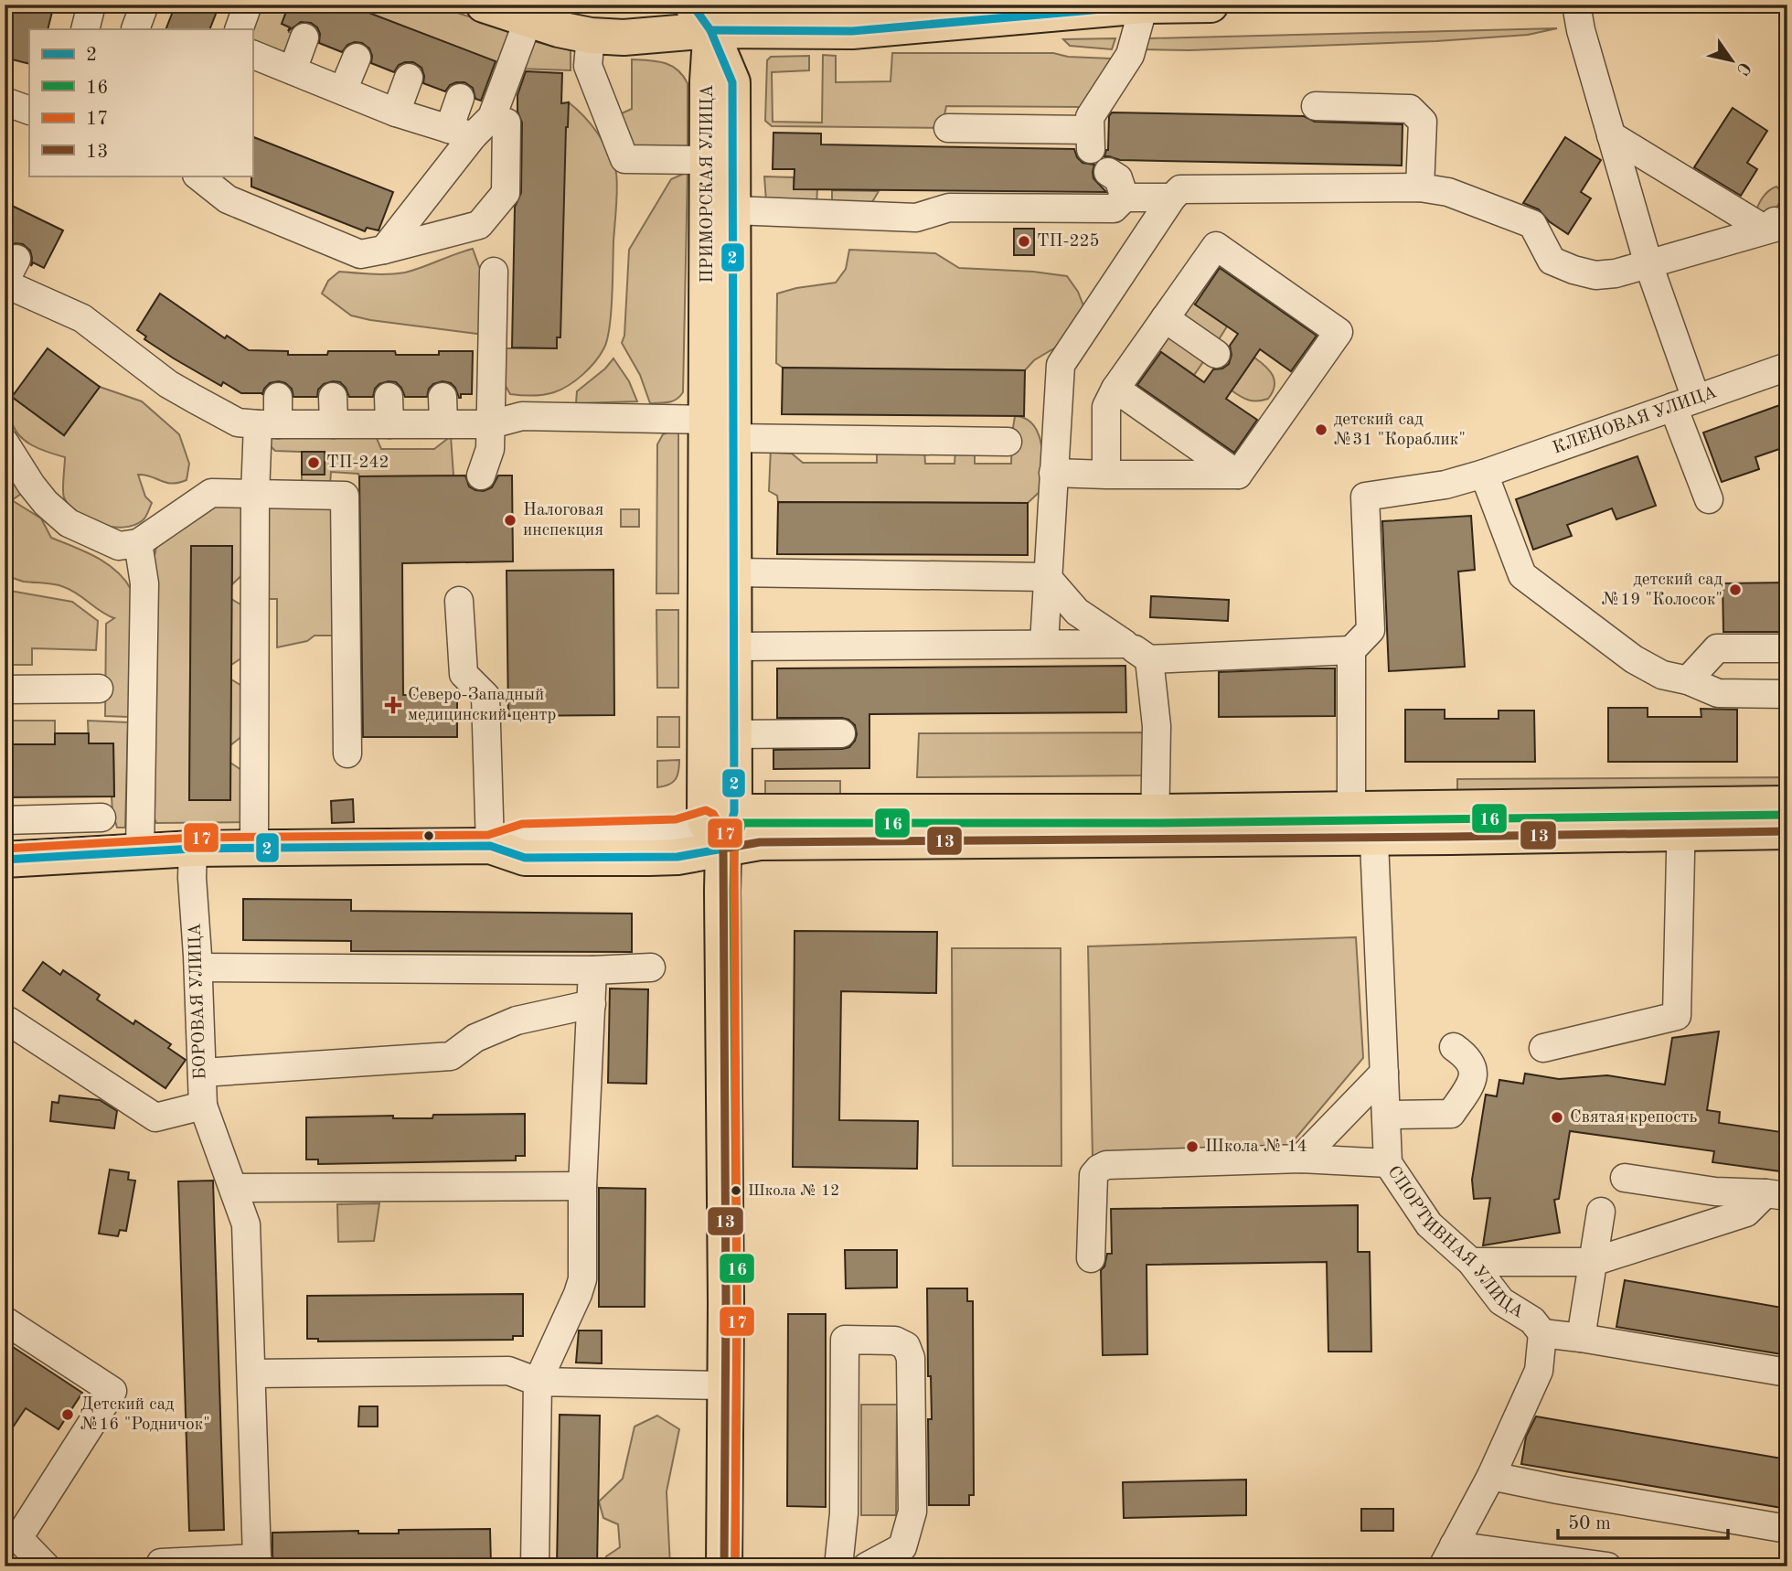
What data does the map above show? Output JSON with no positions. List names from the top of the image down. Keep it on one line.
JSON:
{"streets":{"main road":["ПРИМОРСКАЯ УЛИЦА"],"street":["КЛЕНОВАЯ УЛИЦА","БОРОВАЯ УЛИЦА","СПОРТИВНАЯ УЛИЦА"]},"crossings":[["КЛЕНОВАЯ УЛИЦА","СПОРТИВНАЯ УЛИЦА"]],"places":{"other":["ТП-225","детский сад №31 \"Кораблик\"","ТП-242","Налоговая инспекция","детский сад №19 \"Колосок\"","Святая крепость","Школа № 14","Школа № 12","Детский сад №16 \"Родничок\""],"health":["Северо-Западный медицинский центр"]},"lines":["transit line 2","transit line 17","transit line 16","transit line 13"],"legend":["2","16","17","13"],"scale_bar":"50 m","north":"bottom right"}
